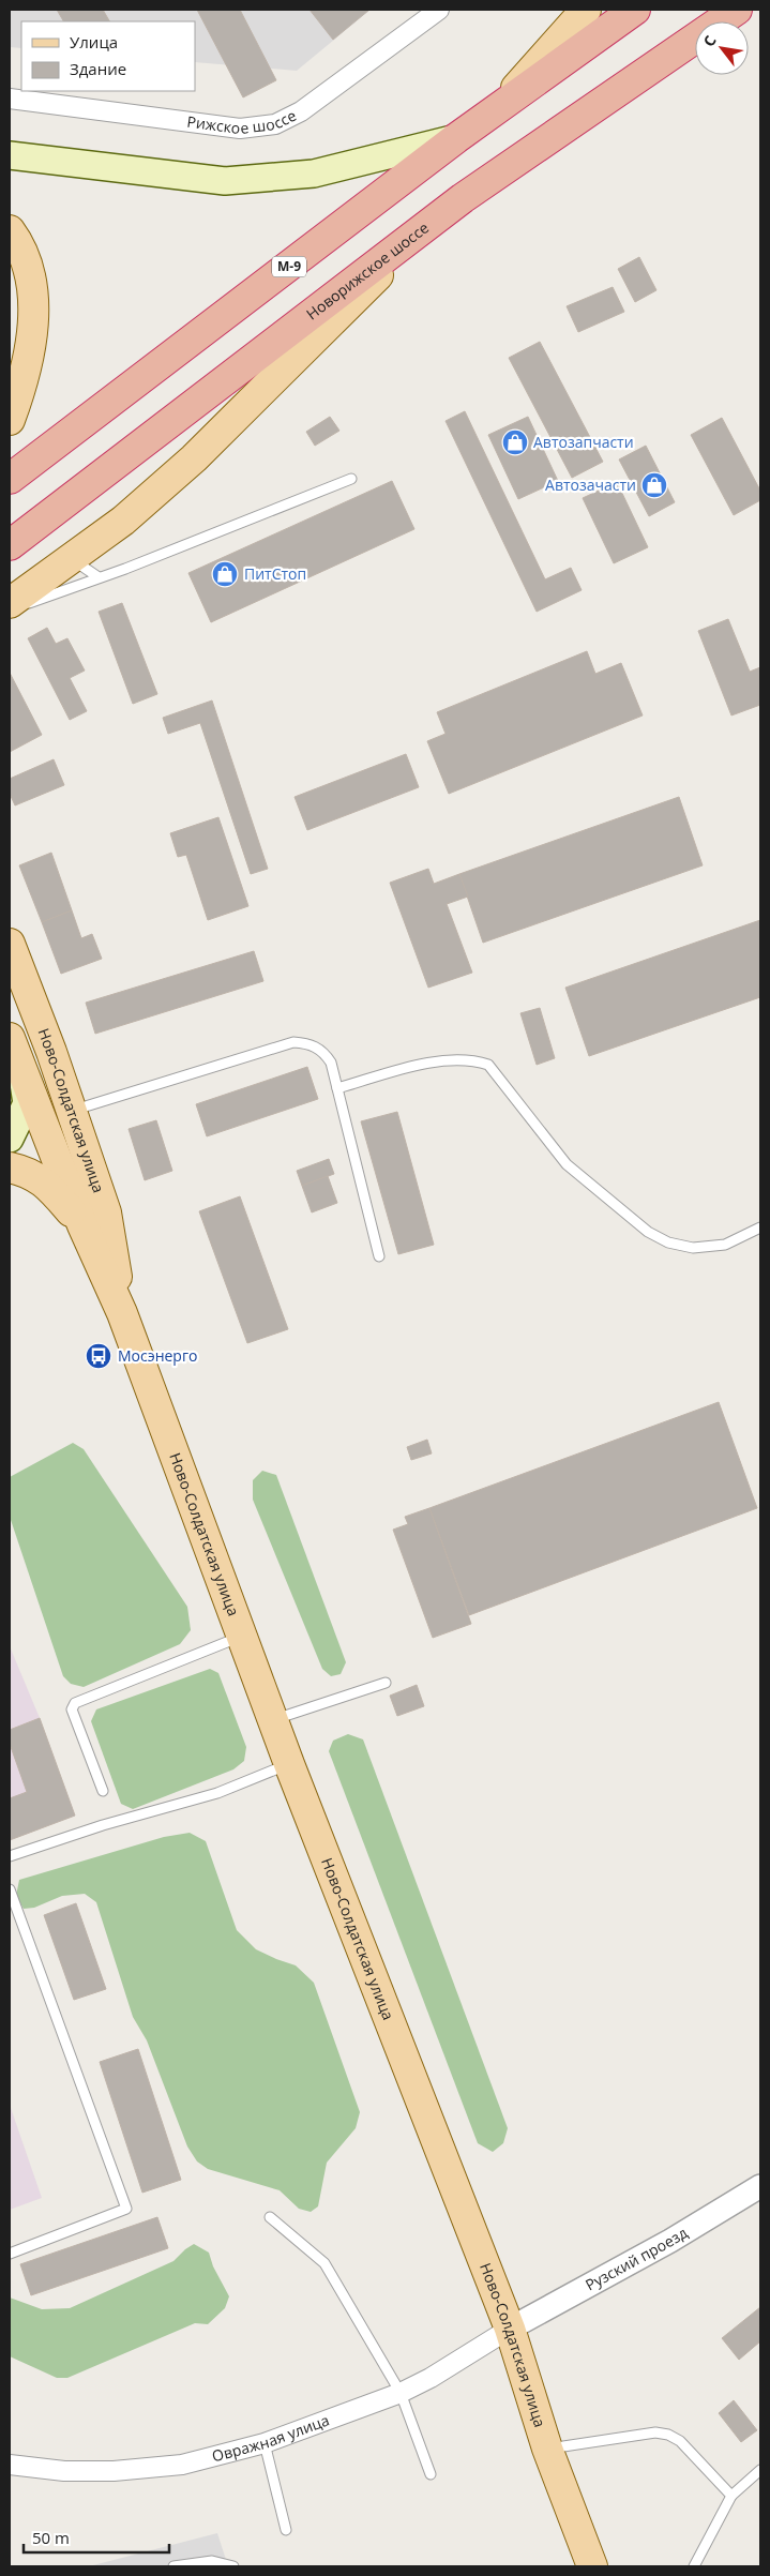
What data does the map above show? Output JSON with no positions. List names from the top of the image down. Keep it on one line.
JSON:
{"streets":{"highway":["М-9","Новорижское шоссе"],"main road":["Ново-Солдатская улица"],"street":["Рижское шоссе","Рузский проезд","Овражная улица"]},"crossings":[["Ново-Солдатская улица","Рузский проезд"],["Ново-Солдатская улица","Овражная улица"],["Рузский проезд","Овражная улица"]],"places":{"shop":["Автозапчасти","Автозачасти","ПитСтоп"],"bus stop":["Мосэнерго"]},"legend":["Улица","Здание"],"scale_bar":"50 m","north":"top left"}
